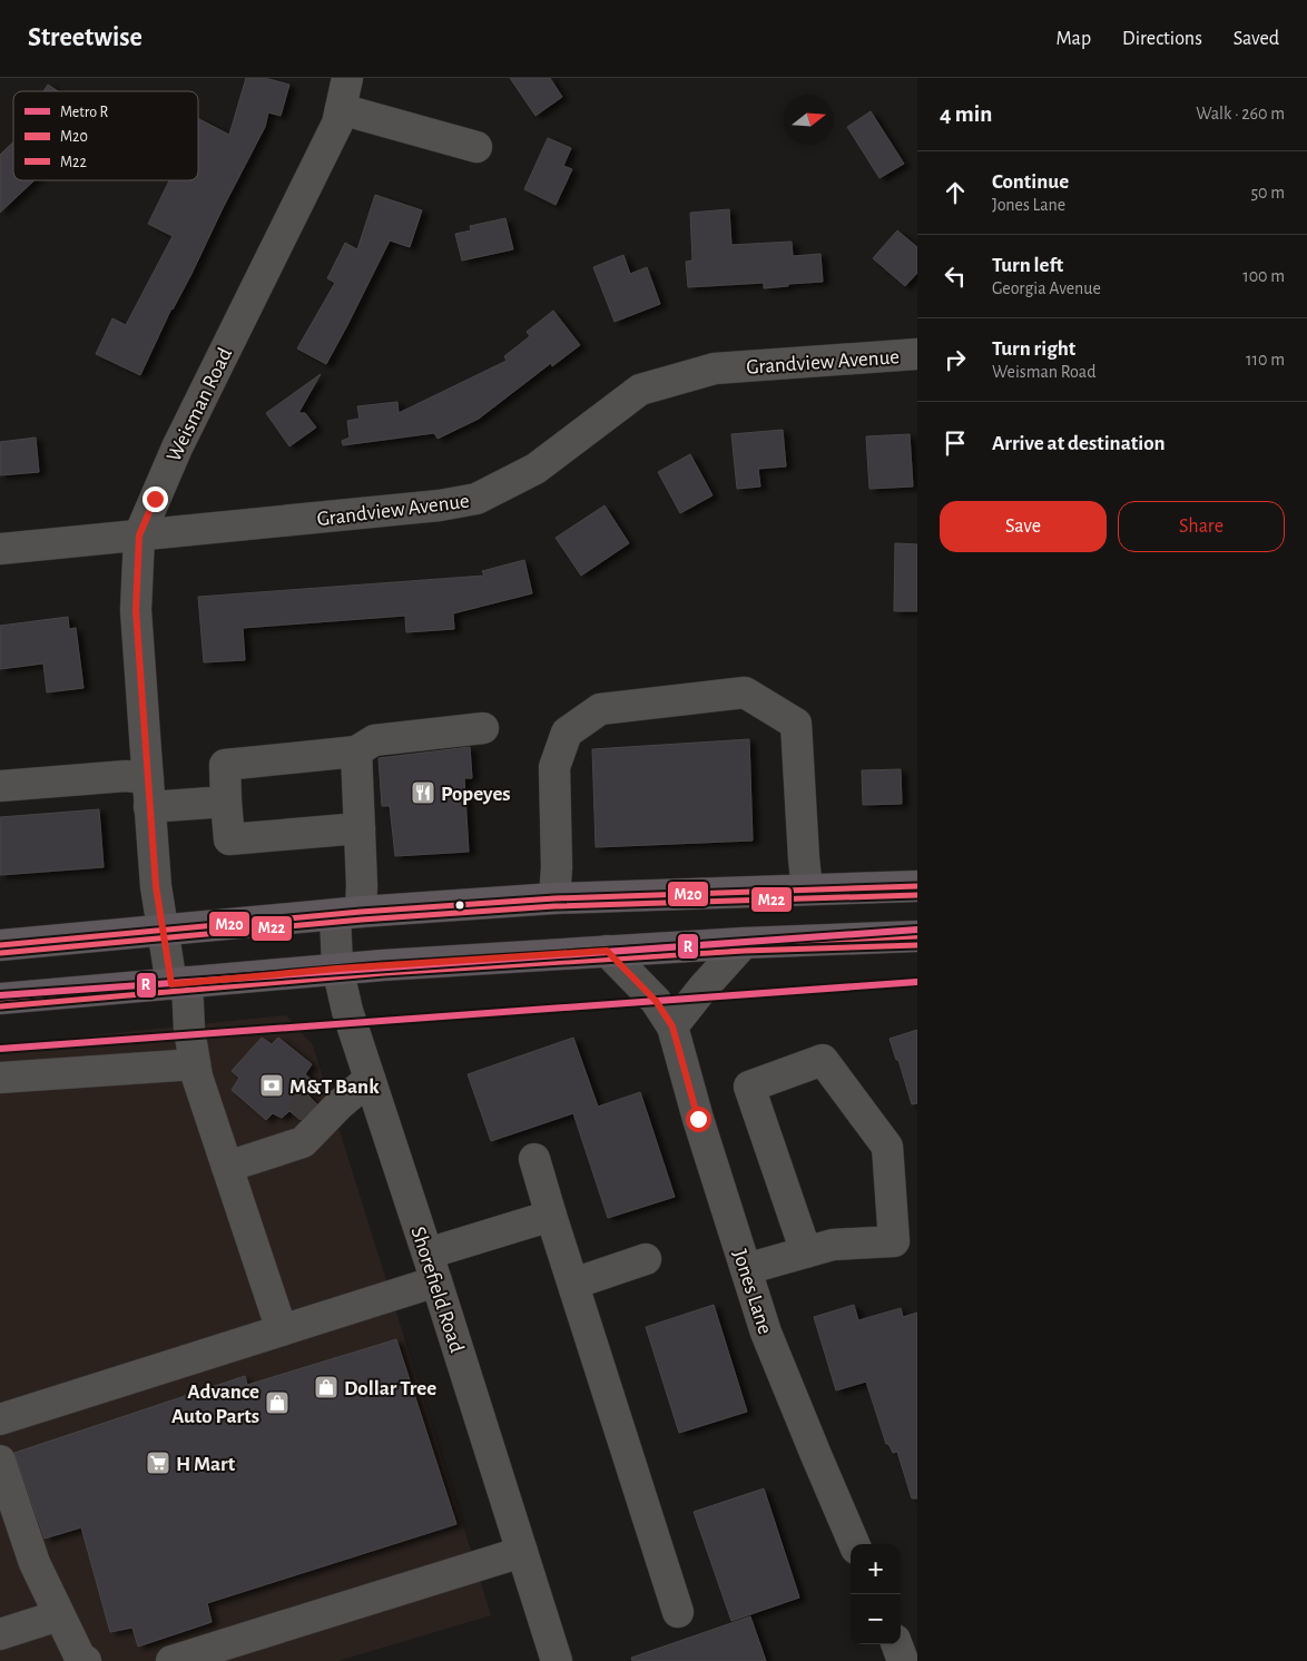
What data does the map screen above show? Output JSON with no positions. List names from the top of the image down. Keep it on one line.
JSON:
{"streets":{"street":["Grandview Avenue","Weisman Road","Shorefield Road","Jones Lane"]},"crossings":[["Grandview Avenue","Weisman Road"]],"places":{"restaurant":["Popeyes"],"bank":["M&T Bank"],"shop":["Dollar Tree","Advance Auto Parts"],"supermarket":["H Mart"]},"lines":["transit line M20","transit line M22","metro line R"],"legend":["Metro R","M20","M22"],"north":"right","page":{"header":"Streetwise","nav":["Map","Directions","Saved"],"heading":["4 min","Walk · 260 m"],"list":[["Continue","Jones Lane","50 m"],["Turn left","Georgia Avenue","100 m"],["Turn right","Weisman Road","110 m"],"Arrive at destination"],"buttons":["Save","Share"],"map_buttons":["+","−"]}}
